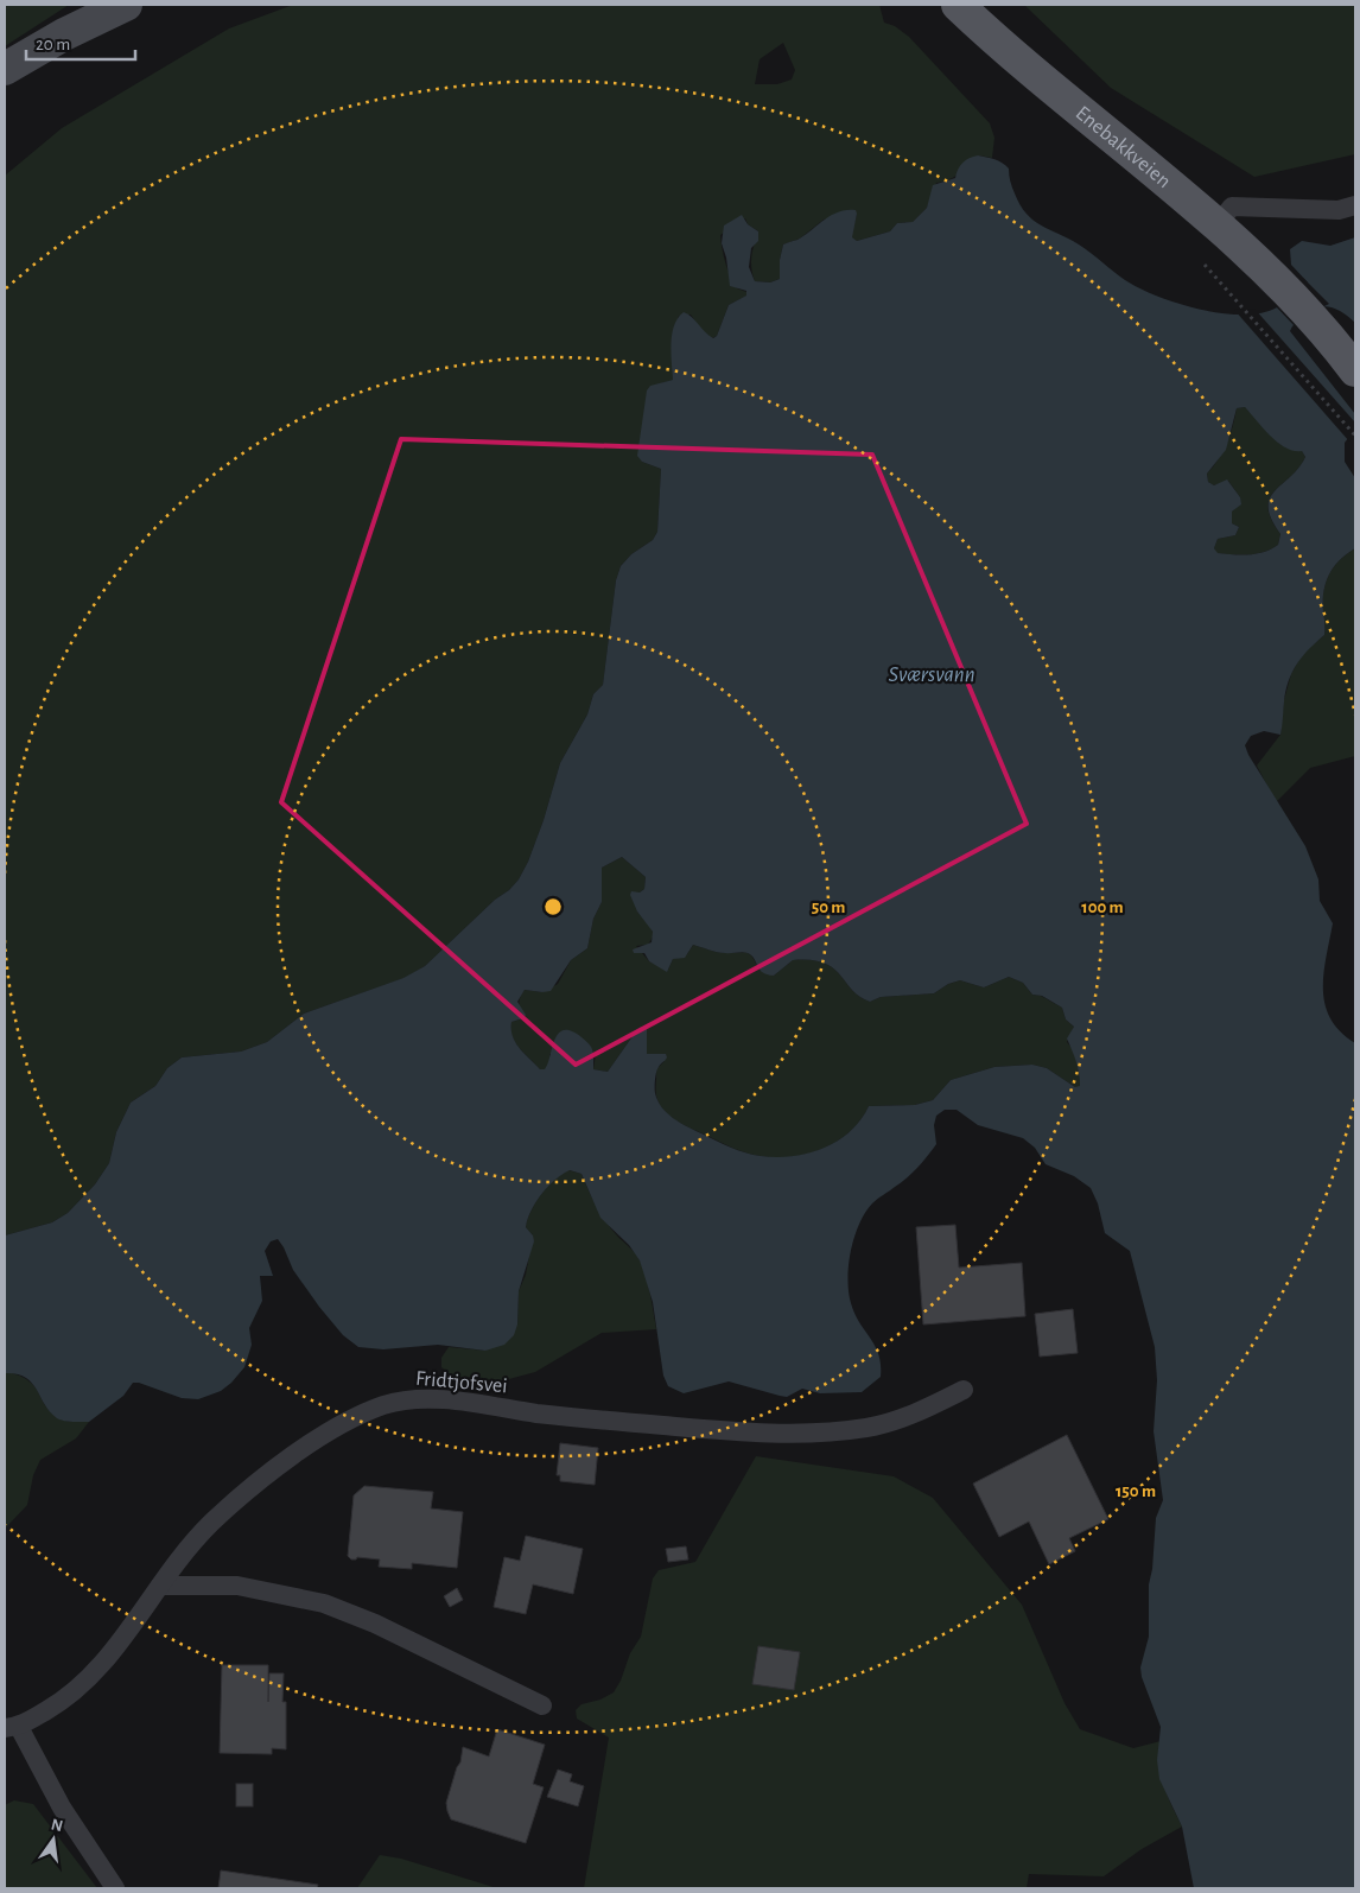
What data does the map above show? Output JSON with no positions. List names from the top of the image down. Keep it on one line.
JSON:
{"streets":{"main road":["Enebakkveien"],"lane":["Fridtjofsvei"]},"water":["Sværsvann"],"scale_bar":"20 m","north":"top","rings":["50 m","100 m","150 m"]}
